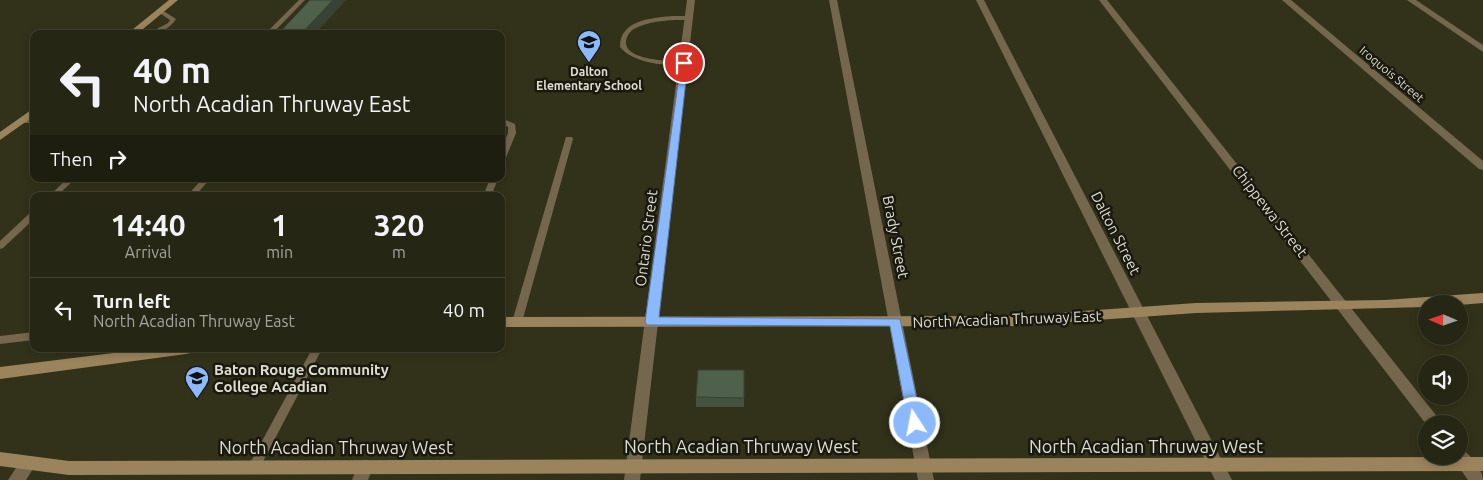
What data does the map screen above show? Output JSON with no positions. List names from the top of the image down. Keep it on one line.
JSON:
{"streets":{"street":["Iroquois Street","Chippewa Street","Dalton Street","Brady Street","Ontario Street","North Acadian Thruway East","North Acadian Thruway West"]},"crossings":[["Chippewa Street","North Acadian Thruway East"],["Dalton Street","North Acadian Thruway East"],["Dalton Street","North Acadian Thruway West"],["Brady Street","North Acadian Thruway East"],["Brady Street","North Acadian Thruway West"],["Ontario Street","North Acadian Thruway East"],["Ontario Street","North Acadian Thruway West"]],"places":{"school or university":["Dalton Elementary School","Baton Rouge Community College Acadian"]},"north":"left","page":{"turn":["40 m","North Acadian Thruway East"],"then":"Then","eta":["14:40","Arrival","1","min","320","m"],"list":[{"name":"Turn left","note":"North Acadian Thruway East","value":"40 m"}]}}
